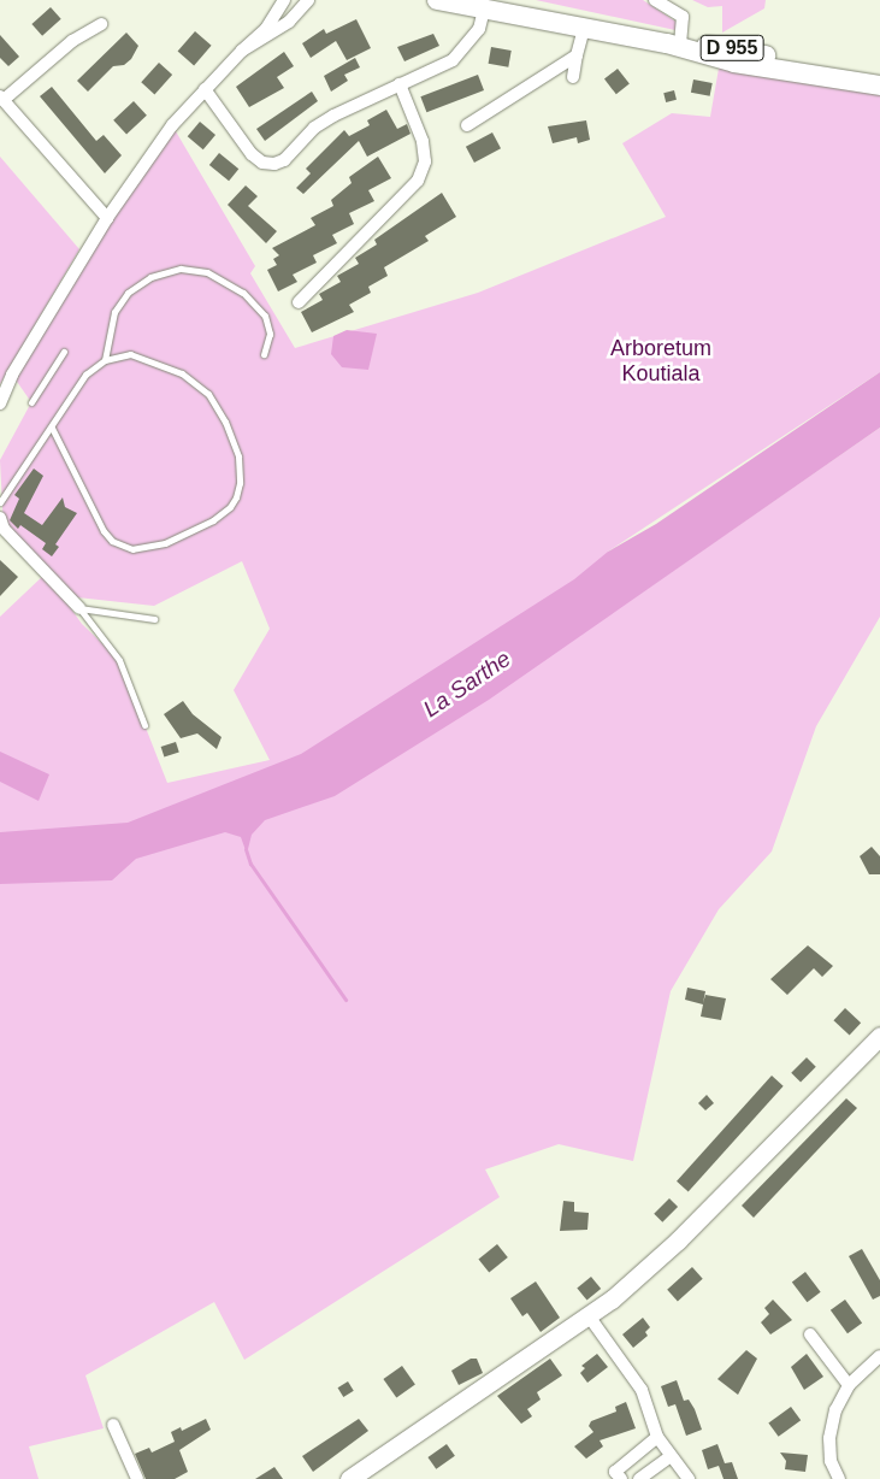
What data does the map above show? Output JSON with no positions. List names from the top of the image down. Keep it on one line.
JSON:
{"streets":{"main road":["D 955"]},"water":["La Sarthe"],"parks":["Arboretum Koutiala"]}
